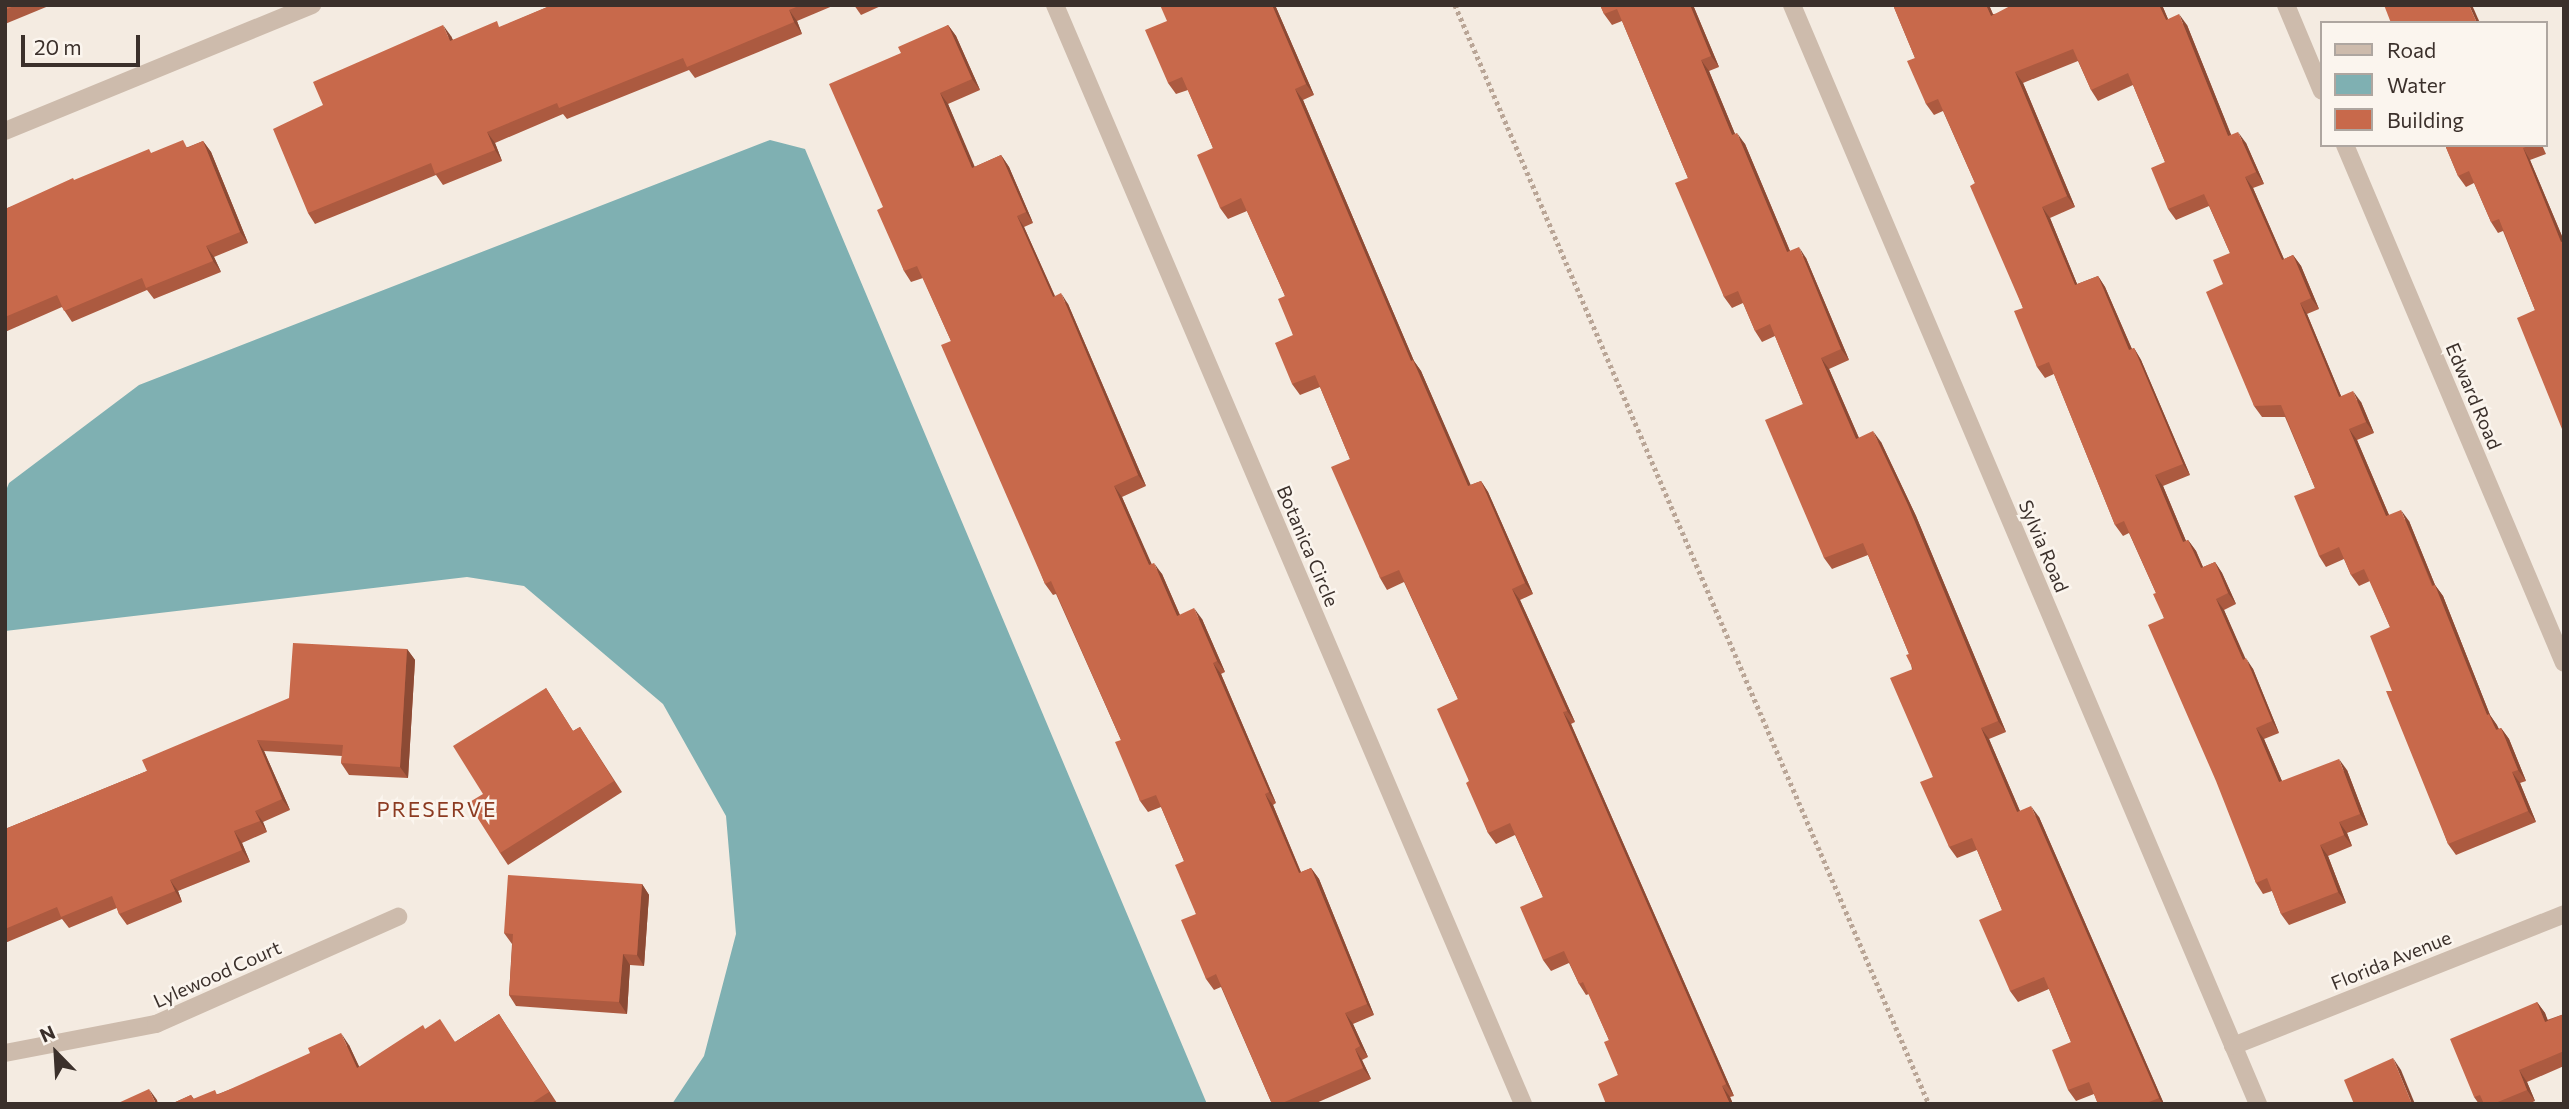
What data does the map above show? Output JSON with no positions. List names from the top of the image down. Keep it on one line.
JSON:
{"streets":{"street":["Edward Road","Botanica Circle","Sylvia Road","Florida Avenue","Lylewood Court"]},"crossings":[["Sylvia Road","Florida Avenue"]],"districts":["PRESERVE"],"legend":["Road","Water","Building"],"scale_bar":"20 m","north":"top left"}
